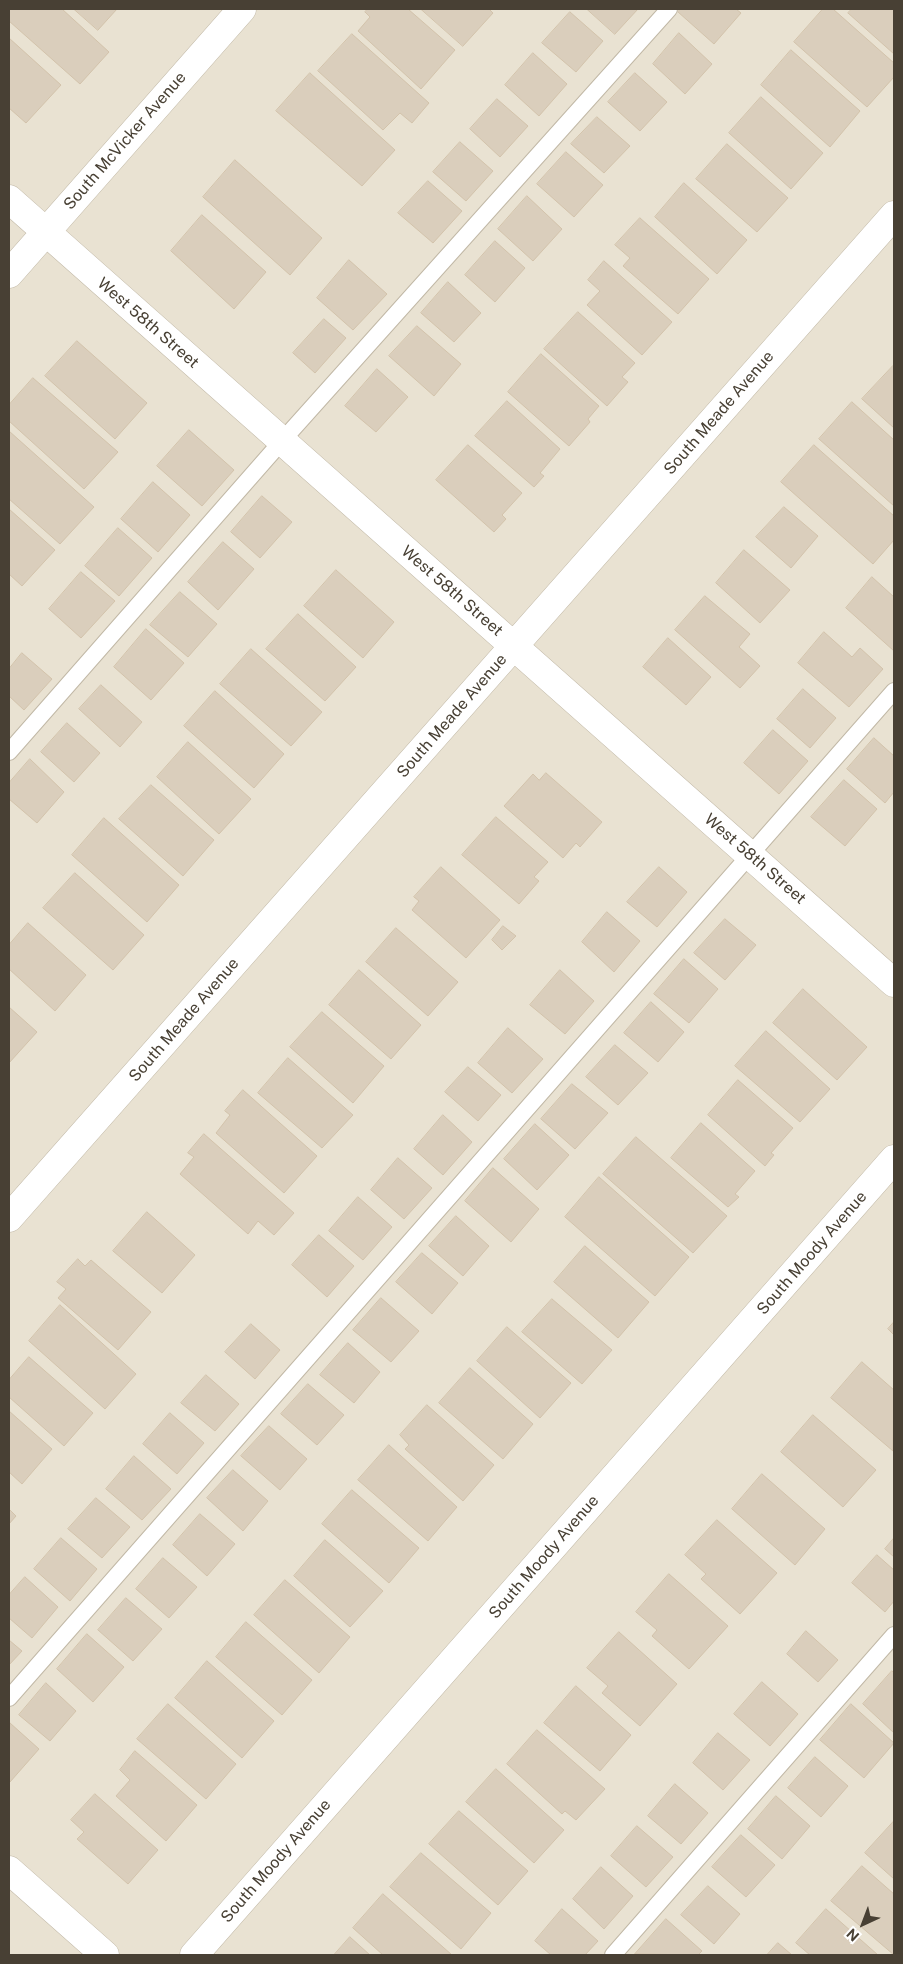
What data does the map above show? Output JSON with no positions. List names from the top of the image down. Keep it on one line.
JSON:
{"streets":{"street":["South McVicker Avenue","West 58th Street","South Meade Avenue","South Moody Avenue"]},"crossings":[["South McVicker Avenue","West 58th Street"],["West 58th Street","South Meade Avenue"]],"north":"bottom left"}
